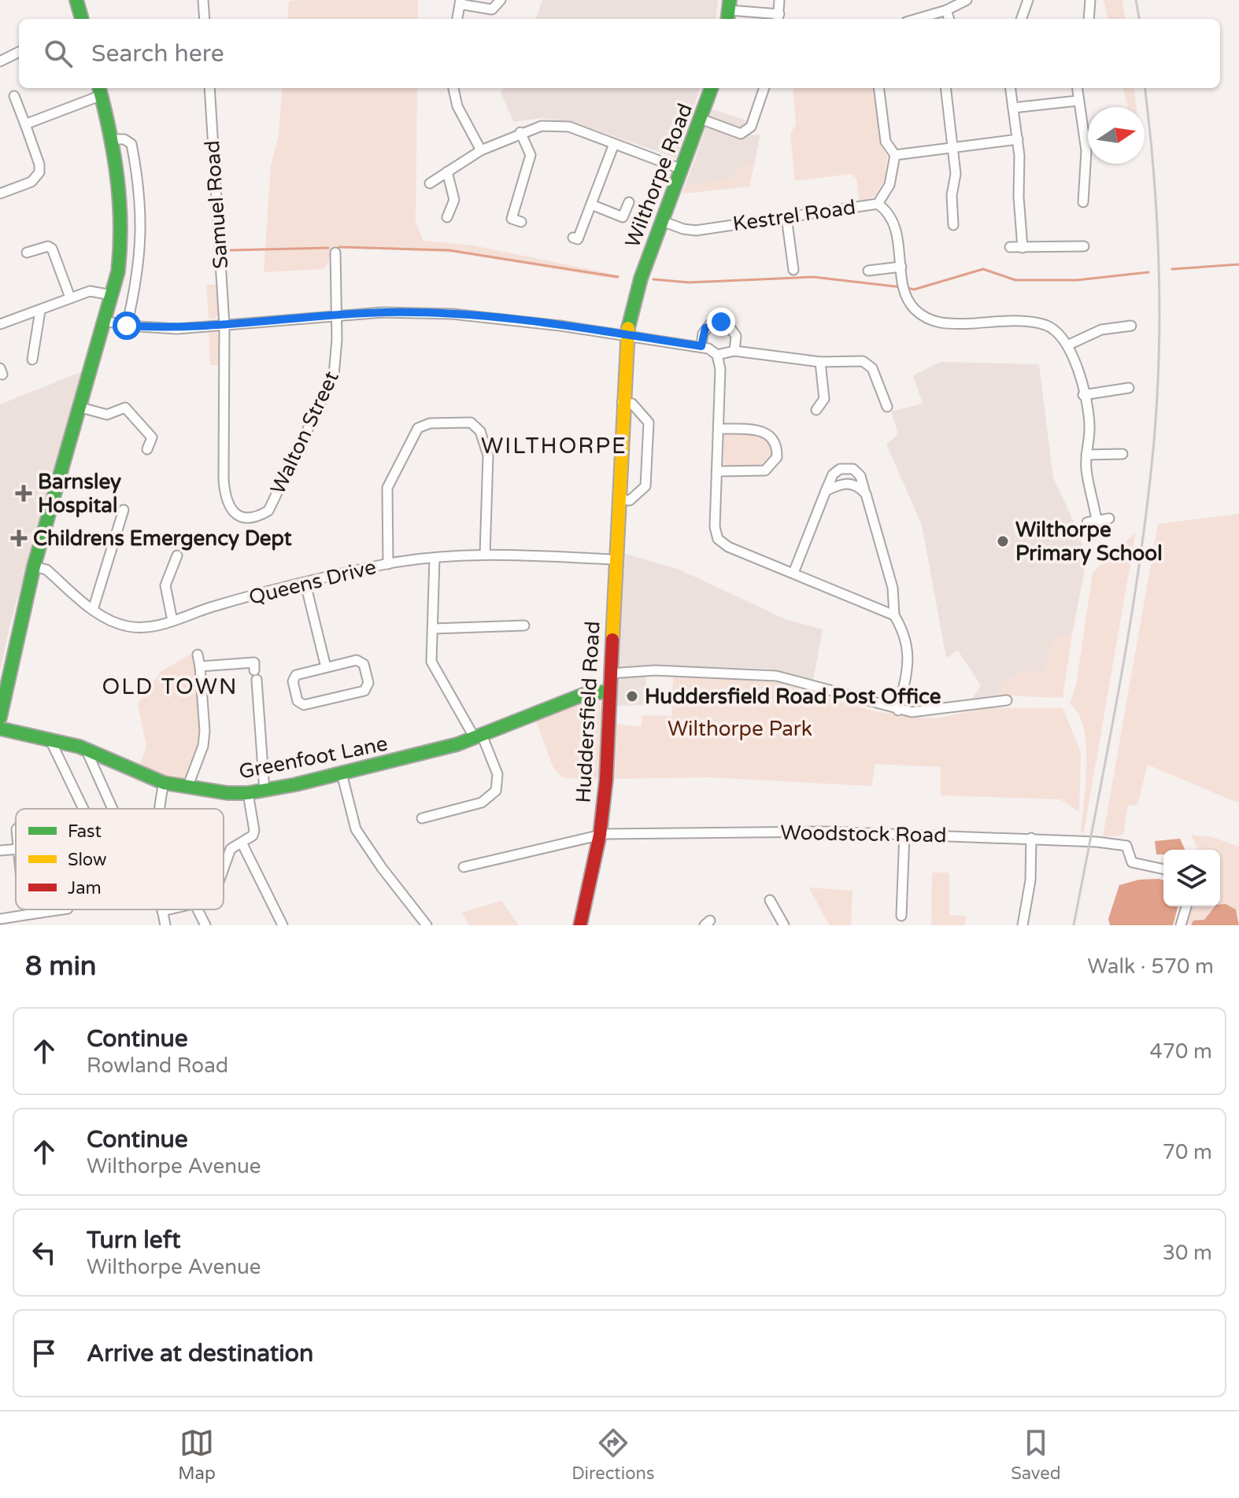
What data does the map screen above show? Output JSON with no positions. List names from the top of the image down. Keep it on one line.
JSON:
{"streets":{"main road":["Wilthorpe Road","Huddersfield Road","Greenfoot Lane"],"street":["Samuel Road","Kestrel Road","Walton Street","Queens Drive","Woodstock Road"]},"crossings":[["Wilthorpe Road","Kestrel Road"],["Wilthorpe Road","Huddersfield Road"],["Samuel Road","Walton Street"],["Queens Drive","Huddersfield Road"],["Huddersfield Road","Greenfoot Lane"],["Huddersfield Road","Woodstock Road"]],"districts":["WILTHORPE","OLD TOWN"],"parks":["Wilthorpe Park"],"places":{"health":["Barnsley Hospital","Childrens Emergency Dept"],"other":["Wilthorpe Primary School","Huddersfield Road Post Office"]},"legend":["Fast","Slow","Jam"],"north":"right","page":{"search":"Search here","heading":["8 min","Walk · 570 m"],"list":[["Continue","Rowland Road","470 m"],["Continue","Wilthorpe Avenue","70 m"],["Turn left","Wilthorpe Avenue","30 m"],"Arrive at destination"],"nav":["Map","Directions","Saved"]}}
